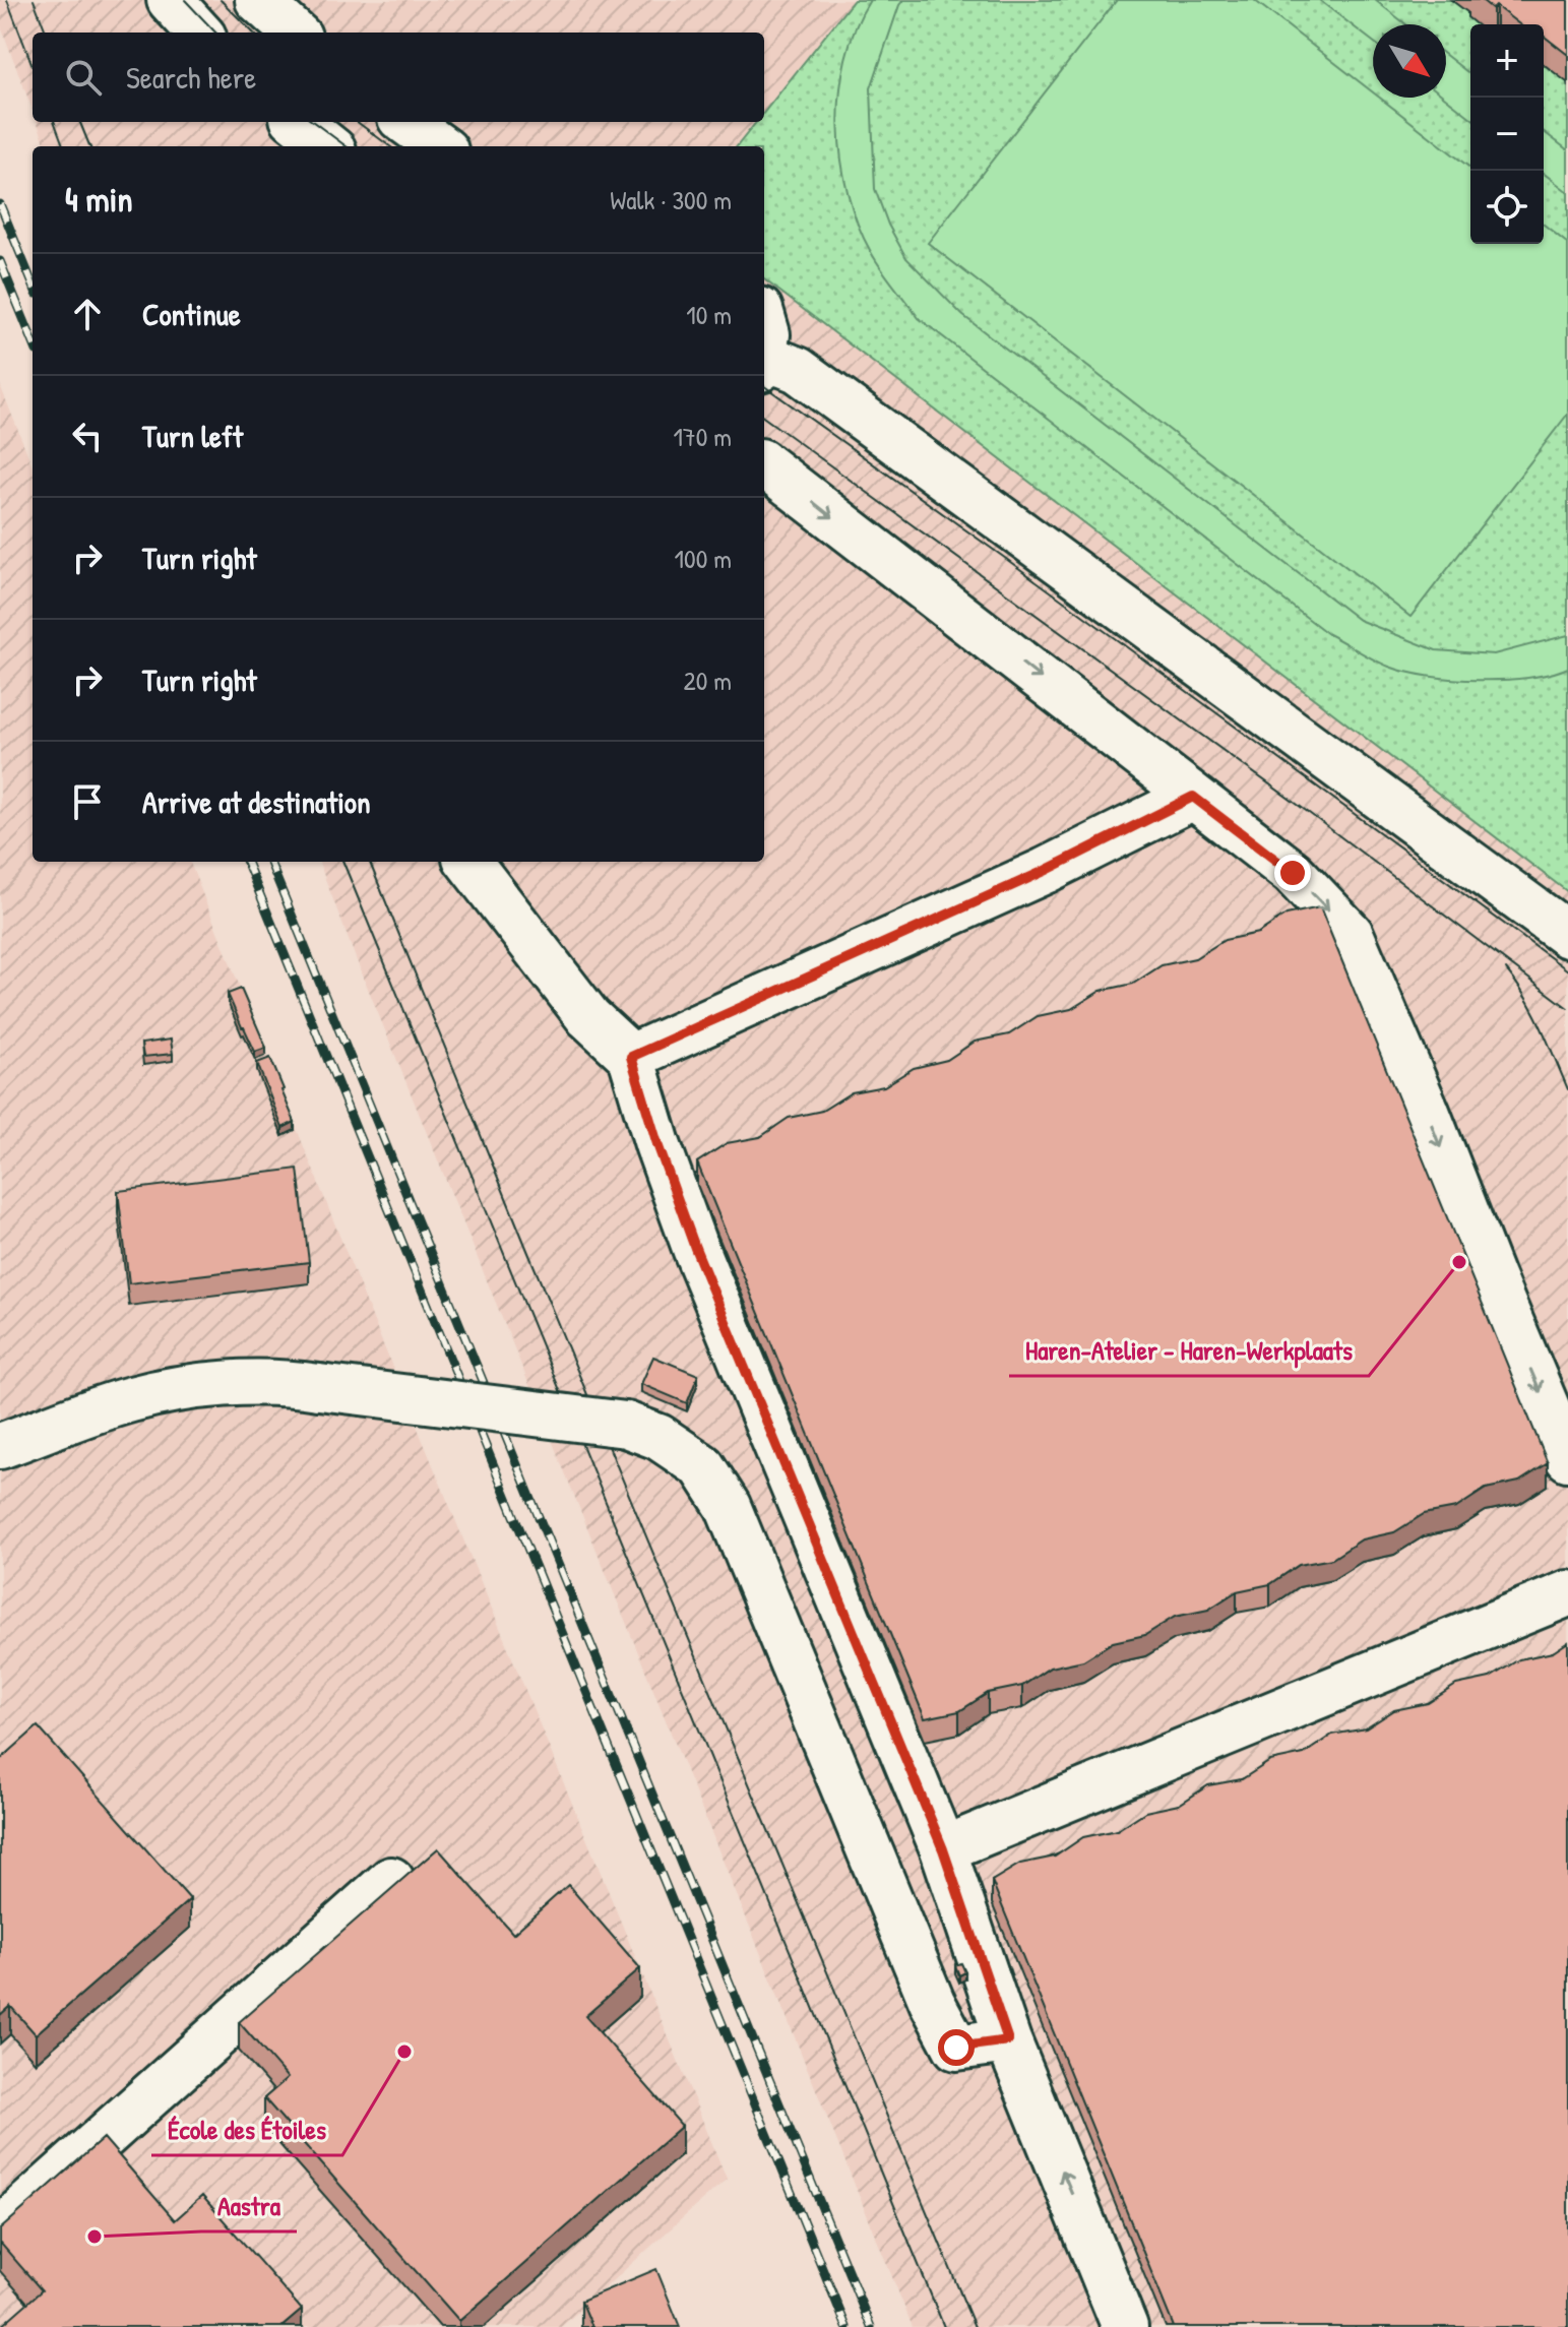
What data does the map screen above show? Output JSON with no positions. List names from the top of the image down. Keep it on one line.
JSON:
{"places":["Haren-Atelier - Haren-Werkplaats","École des Étoiles","Aastra"],"north":"bottom right","page":{"map_buttons":["+","−"],"search":"Search here","heading":["4 min","Walk · 300 m"],"list":[["Continue","10 m"],["Turn left","170 m"],["Turn right","100 m"],["Turn right","20 m"],"Arrive at destination"]}}
